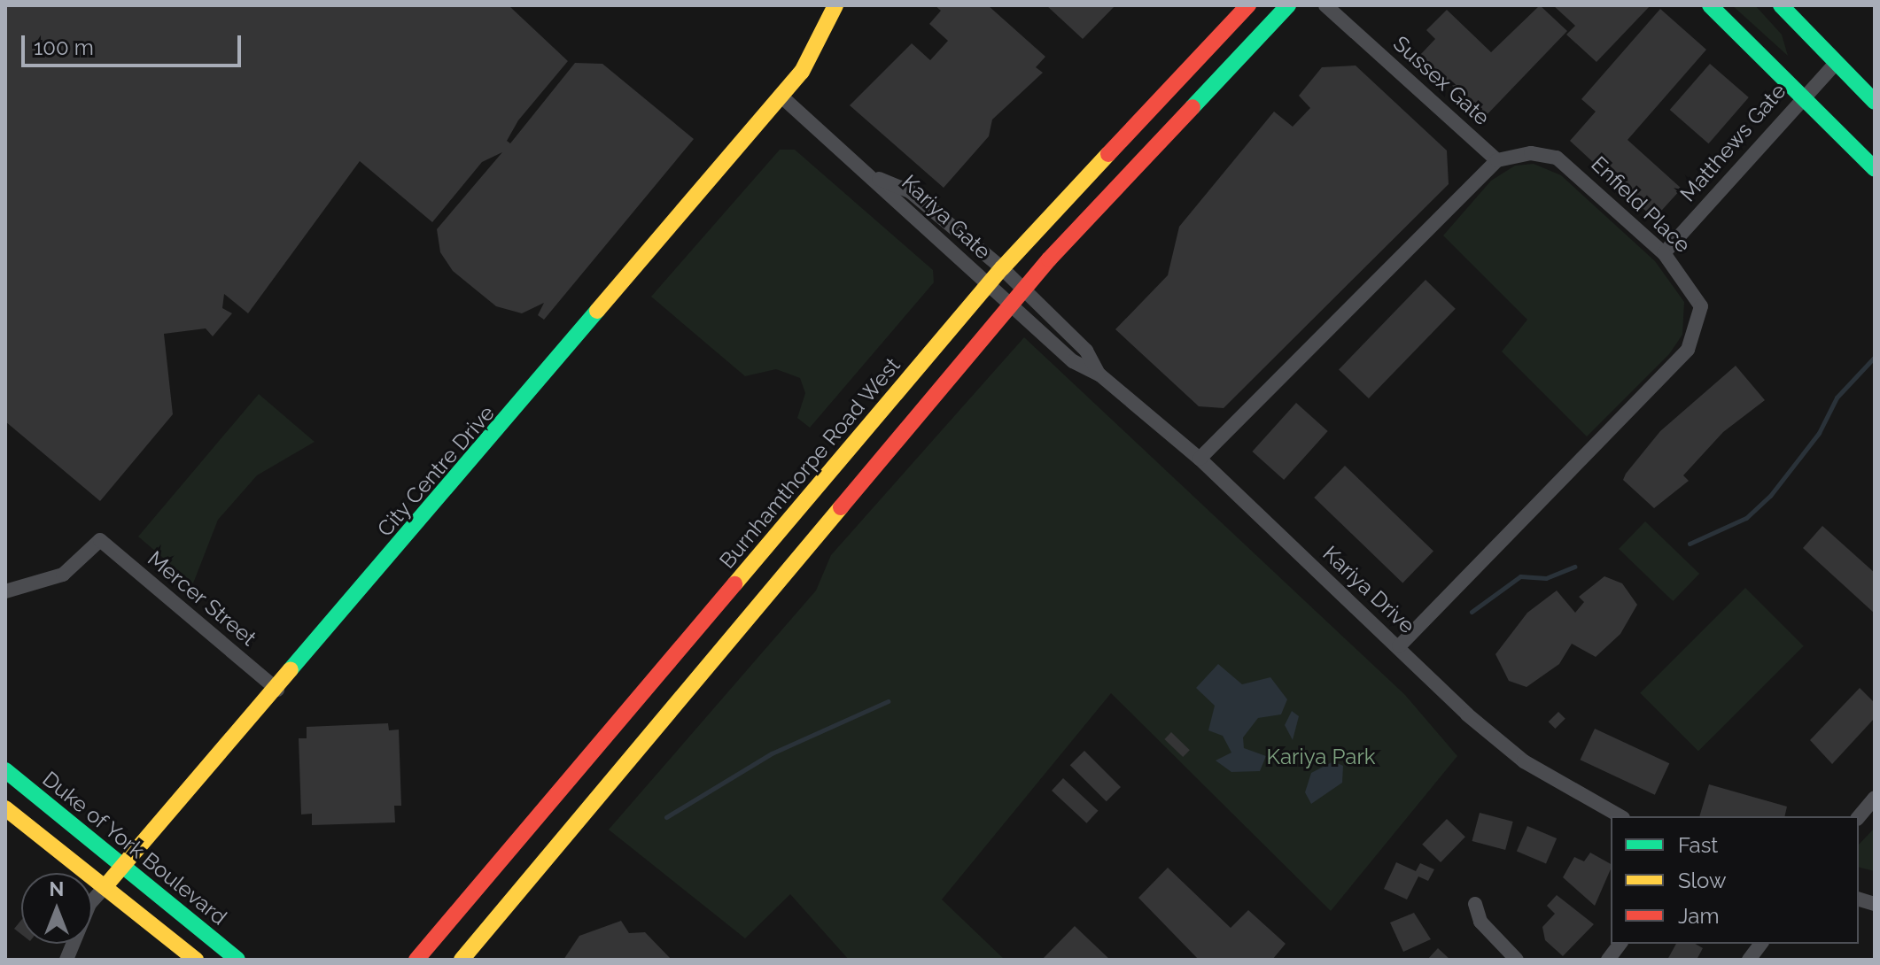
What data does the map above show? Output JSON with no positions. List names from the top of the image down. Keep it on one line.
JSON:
{"streets":{"main road":["Burnhamthorpe Road West","City Centre Drive","Duke of York Boulevard"],"street":["Sussex Gate","Matthews Gate","Enfield Place","Kariya Gate","Kariya Drive","Mercer Street"]},"crossings":[["Sussex Gate","Enfield Place"],["Matthews Gate","Enfield Place"],["Enfield Place","Kariya Drive"],["Kariya Gate","Burnhamthorpe Road West"],["Kariya Gate","City Centre Drive"],["Kariya Gate","Kariya Drive"],["Burnhamthorpe Road West","Kariya Drive"],["City Centre Drive","Mercer Street"],["City Centre Drive","Duke of York Boulevard"]],"parks":["Kariya Park"],"legend":["Fast","Slow","Jam"],"scale_bar":"100 m","north":"top"}
